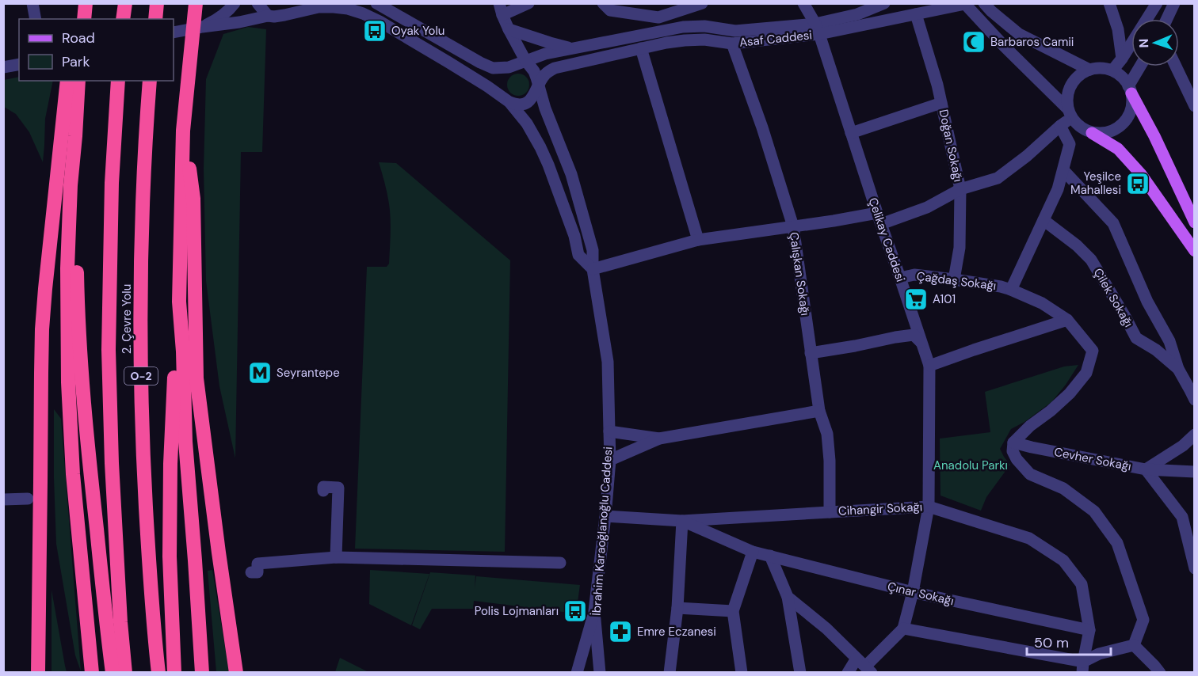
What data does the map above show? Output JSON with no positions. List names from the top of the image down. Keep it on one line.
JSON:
{"streets":{"highway":["2. Çevre Yolu","O-2"],"street":["Asaf Caddesi","Doğan Sokağı","Çelikay Caddesi","Çalışkan Sokağı","Çağdaş Sokağı","Çilek Sokağı","Cevher Sokağı","Cihangir Sokağı","İbrahim Karaoğlanoğlu Caddesi","Çınar Sokağı"]},"crossings":[["Asaf Caddesi","Doğan Sokağı"],["Asaf Caddesi","Çelikay Caddesi"],["Asaf Caddesi","Çalışkan Sokağı"],["Asaf Caddesi","İbrahim Karaoğlanoğlu Caddesi"],["Doğan Sokağı","Çağdaş Sokağı"],["Çelikay Caddesi","Çağdaş Sokağı"],["Çelikay Caddesi","Cihangir Sokağı"],["Çelikay Caddesi","Çınar Sokağı"],["Çalışkan Sokağı","Cihangir Sokağı"],["Çağdaş Sokağı","Cevher Sokağı"],["Cihangir Sokağı","İbrahim Karaoğlanoğlu Caddesi"],["Cihangir Sokağı","Çınar Sokağı"]],"parks":["Anadolu Parkı"],"places":{"bus stop":["Oyak Yolu","Yeşilce Mahallesi","Polis Lojmanları"],"mosque":["Barbaros Camii"],"supermarket":["A101"],"metro station":["Seyrantepe"],"pharmacy":["Emre Eczanesi"]},"legend":["Road","Park"],"scale_bar":"50 m","north":"left"}
